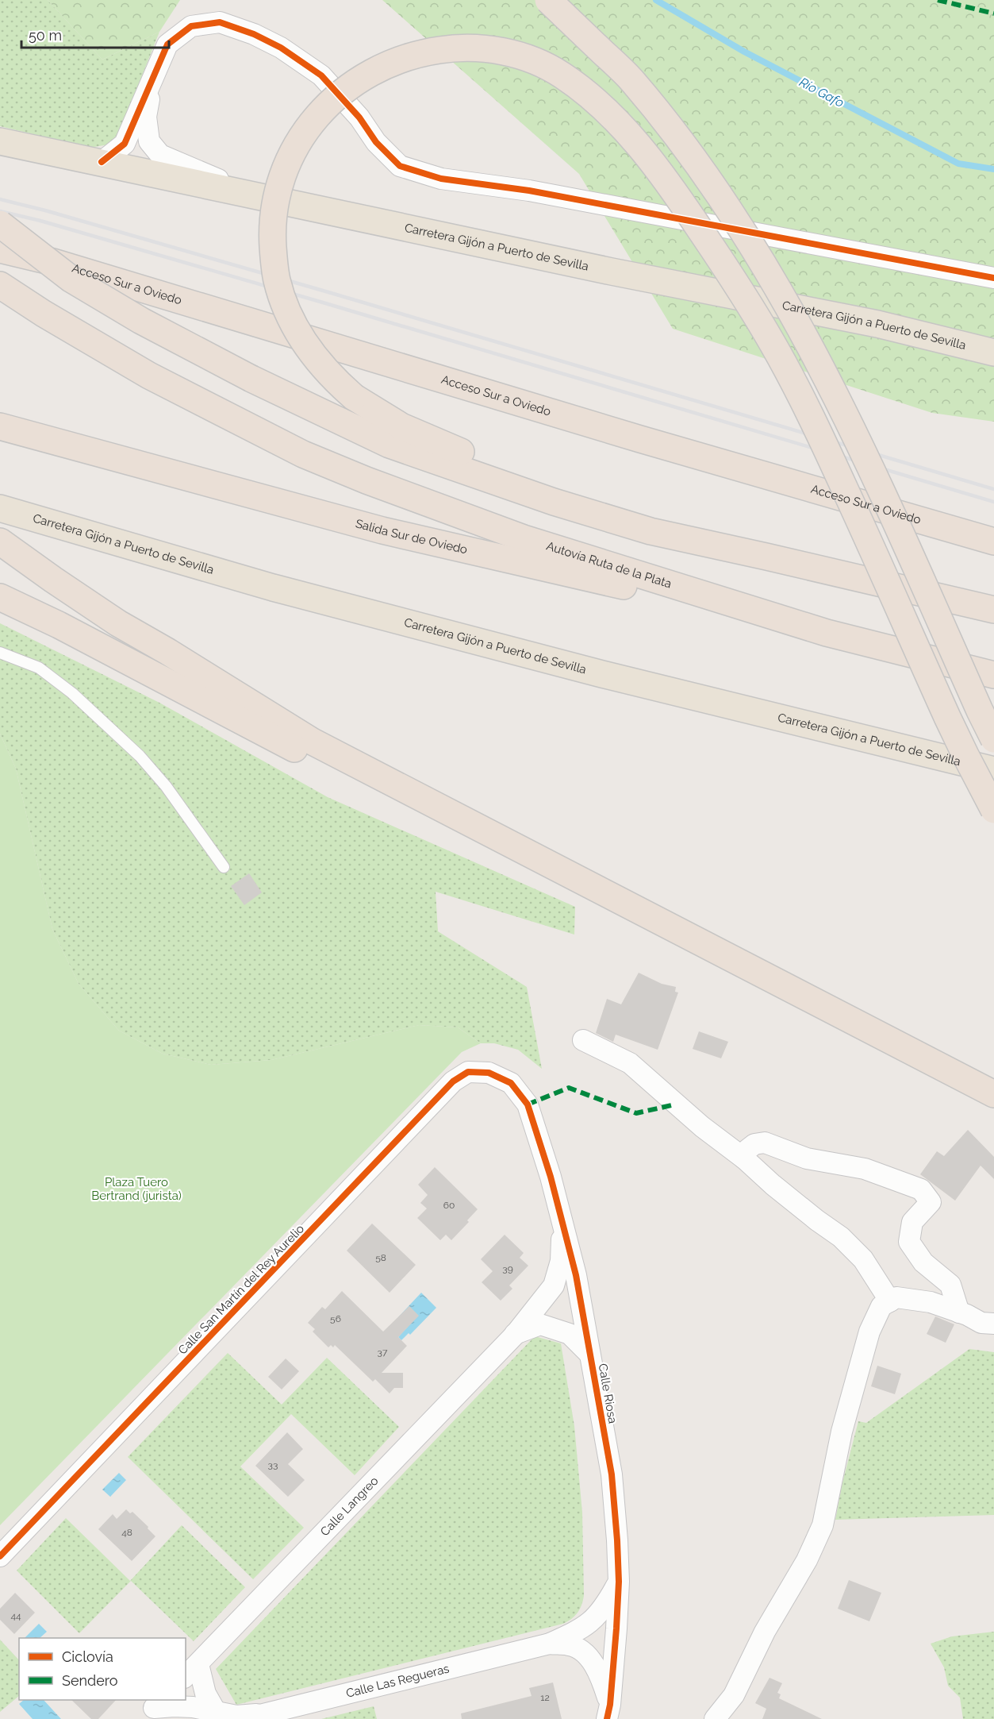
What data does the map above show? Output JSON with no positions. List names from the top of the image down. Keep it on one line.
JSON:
{"streets":{"highway":["Carretera Gijón a Puerto de Sevilla","Acceso Sur a Oviedo","Salida Sur de Oviedo","Autovía Ruta de la Plata"],"street":["Calle San Martín del Rey Aurelio","Calle Riosa","Calle Langreo","Calle Las Regueras"]},"crossings":[["Salida Sur de Oviedo","Autovía Ruta de la Plata"],["Calle San Martín del Rey Aurelio","Calle Riosa"],["Calle Riosa","Calle Langreo"],["Calle Riosa","Calle Las Regueras"]],"water":["Río Gafo"],"parks":["Plaza Tuero Bertrand (jurista)"],"house_numbers":["60","58","39","56","37","33","48","44","12"],"legend":["Ciclovía","Sendero"],"scale_bar":"50 m"}
